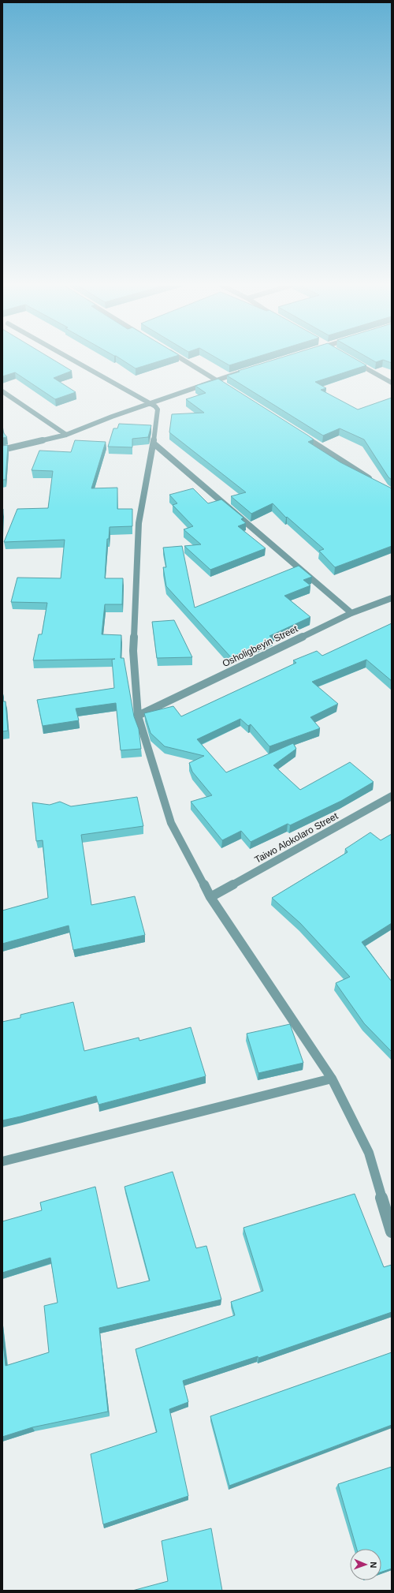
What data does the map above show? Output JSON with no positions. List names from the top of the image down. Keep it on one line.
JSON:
{"streets":{"street":["Osholigbeyin Street","Taiwo Alokolaro Street"]},"north":"right"}
